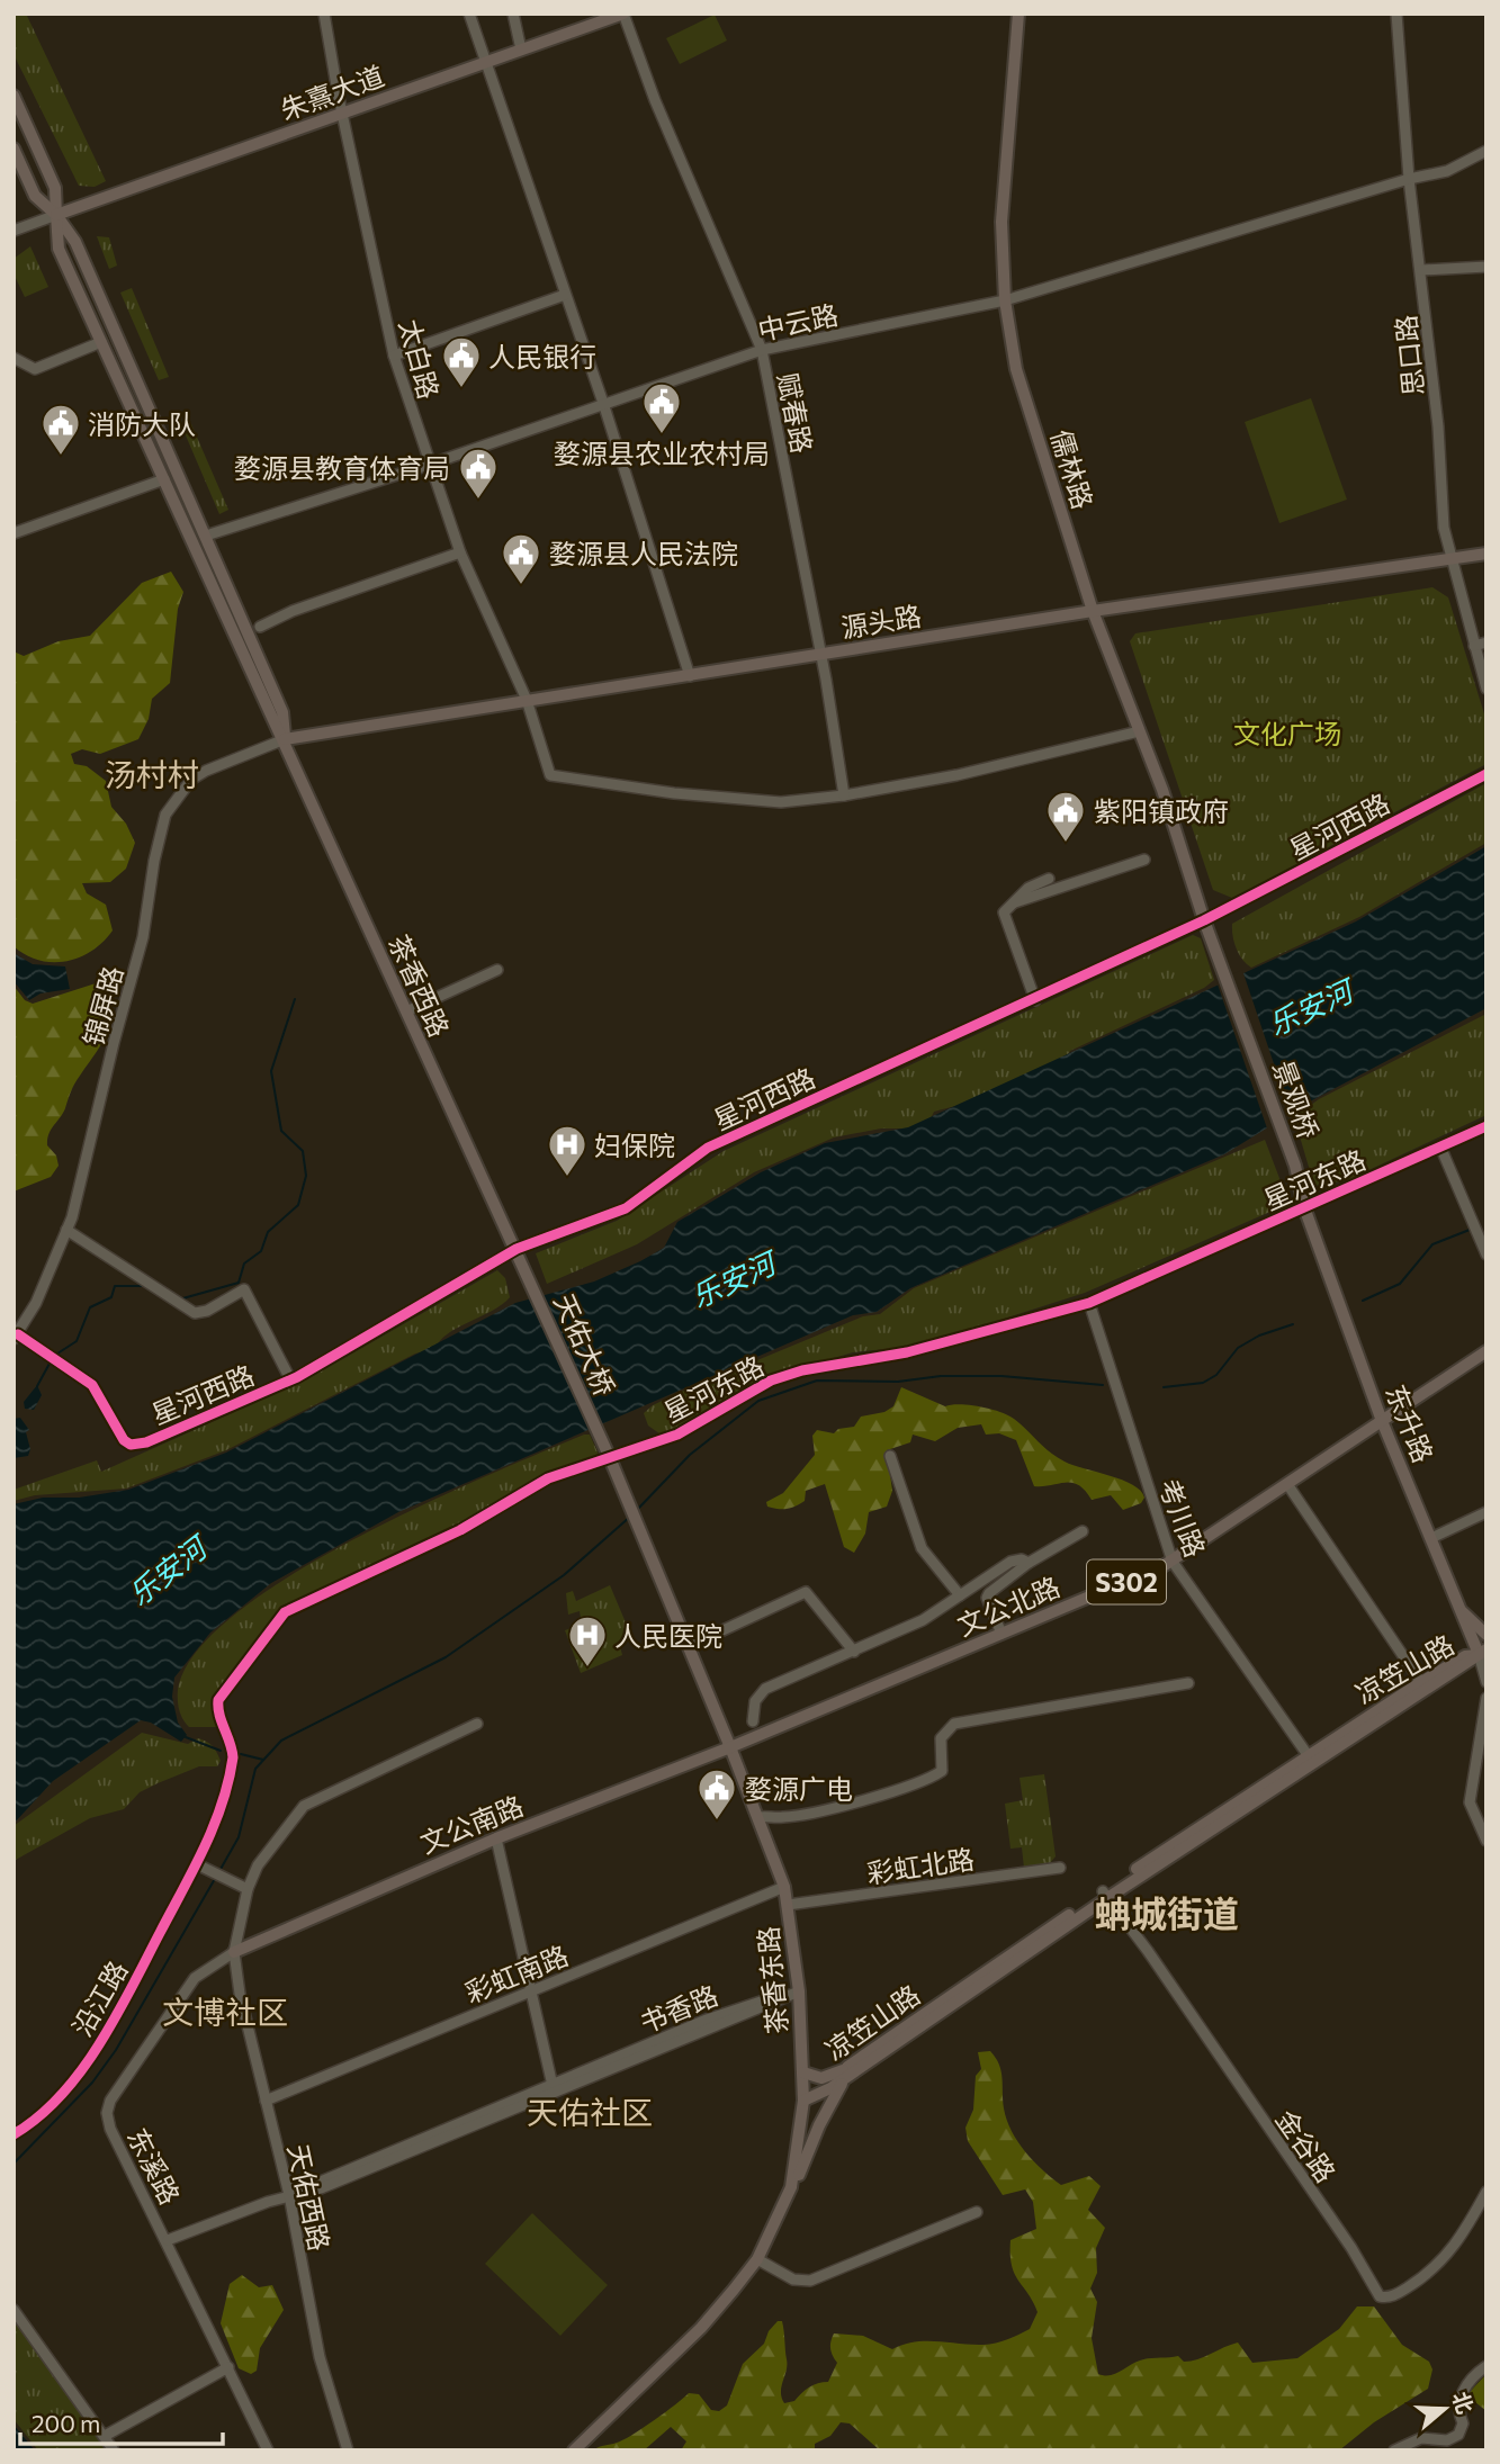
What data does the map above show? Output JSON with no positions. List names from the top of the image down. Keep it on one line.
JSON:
{"streets":{"main road":["朱熹大道","儒林路","源头路","茶香西路","景观桥","天佑大桥","东升路","S302","文公北路","凉笠山路","文公南路","茶香东路"],"street":["中云路","思口路","太白路","赋春路","星河西路","锦屏路","星河东路","考川路","彩虹北路","彩虹南路","沿江路","书香路","金谷路","东溪路","天佑西路"]},"crossings":[["朱熹大道","太白路"],["朱熹大道","赋春路"],["中云路","思口路"],["中云路","太白路"],["中云路","赋春路"],["中云路","儒林路"],["思口路","源头路"],["太白路","赋春路"],["太白路","儒林路"],["太白路","源头路"],["赋春路","源头路"],["儒林路","源头路"],["儒林路","星河西路"],["儒林路","景观桥"],["源头路","茶香西路"],["源头路","锦屏路"],["星河西路","茶香西路"],["星河西路","锦屏路"],["星河西路","景观桥"],["星河西路","天佑大桥"],["茶香西路","锦屏路"],["茶香西路","天佑大桥"],["景观桥","星河东路"],["景观桥","东升路"],["星河东路","天佑大桥"],["星河东路","东升路"],["星河东路","考川路"],["星河东路","茶香东路"],["星河东路","沿江路"],["天佑大桥","茶香东路"],["东升路","文公北路"],["东升路","凉笠山路"],["考川路","文公北路"],["考川路","凉笠山路"],["文公北路","文公南路"],["文公北路","茶香东路"],["凉笠山路","茶香东路"],["凉笠山路","金谷路"],["文公南路","茶香东路"],["文公南路","东溪路"],["文公南路","天佑西路"],["彩虹北路","茶香东路"],["彩虹南路","茶香东路"],["彩虹南路","天佑西路"],["茶香东路","书香路"],["书香路","东溪路"],["书香路","天佑西路"],["东溪路","天佑西路"]],"districts":["汤村村","蚺城街道","文博社区","天佑社区"],"water":["乐安河"],"parks":["文化广场"],"places":{"public building":["人民银行","婺源县农业农村局","消防大队","婺源县教育体育局","婺源县人民法院","紫阳镇政府","婺源广电"],"hospital":["妇保院","人民医院"]},"scale_bar":"200 m","north":"right"}
